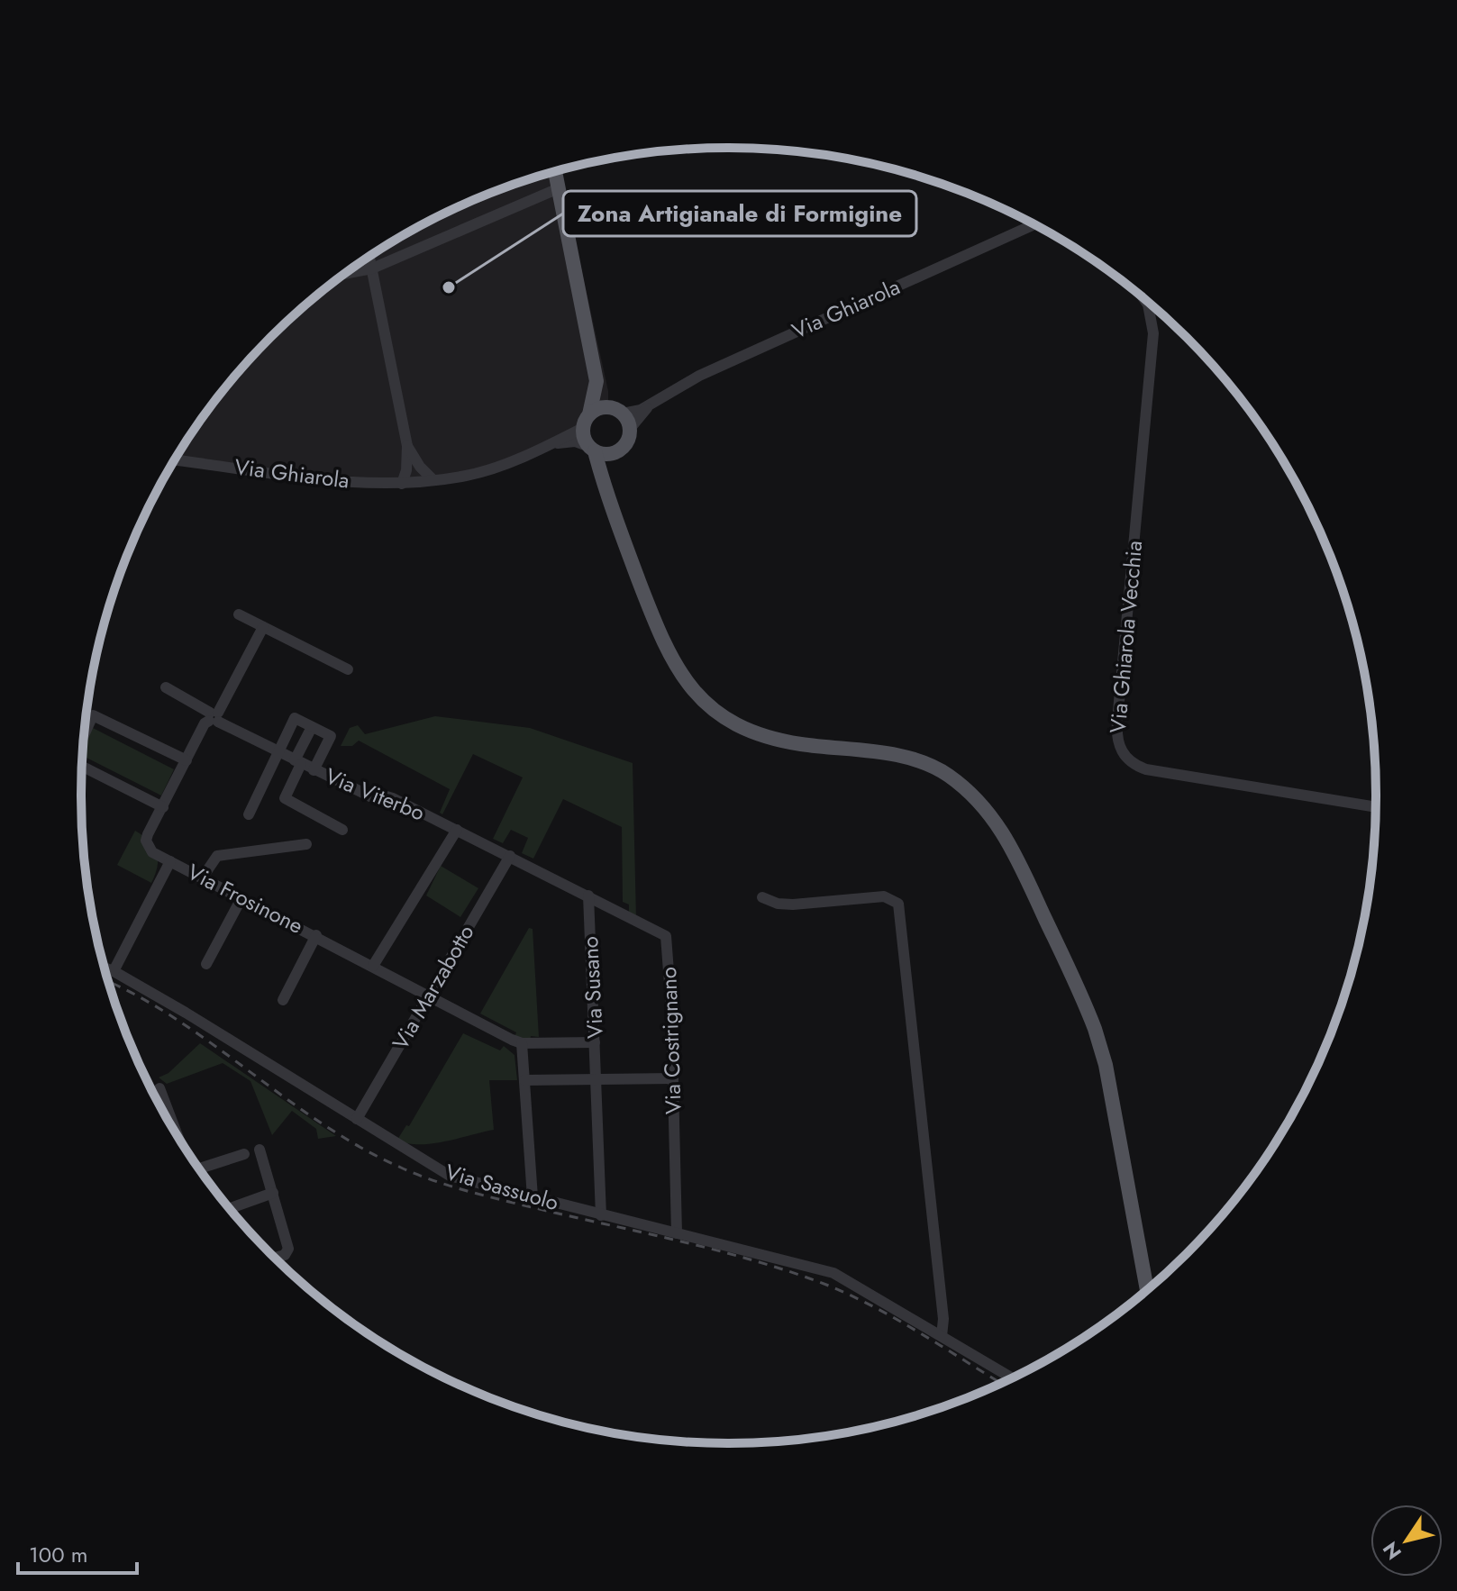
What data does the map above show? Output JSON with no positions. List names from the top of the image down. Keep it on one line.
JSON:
{"streets":{"street":["Via Ghiarola","Via Ghiarola Vecchia","Via Viterbo","Via Frosinone","Via Marzabotto","Via Susano","Via Costrignano","Via Sassuolo"]},"crossings":[["Via Viterbo","Via Frosinone"],["Via Viterbo","Via Marzabotto"],["Via Viterbo","Via Susano"],["Via Viterbo","Via Costrignano"],["Via Frosinone","Via Marzabotto"],["Via Marzabotto","Via Sassuolo"],["Via Susano","Via Costrignano"],["Via Susano","Via Sassuolo"],["Via Costrignano","Via Sassuolo"]],"places":["Zona Artigianale di Formigine"],"scale_bar":"100 m","north":"bottom left"}
